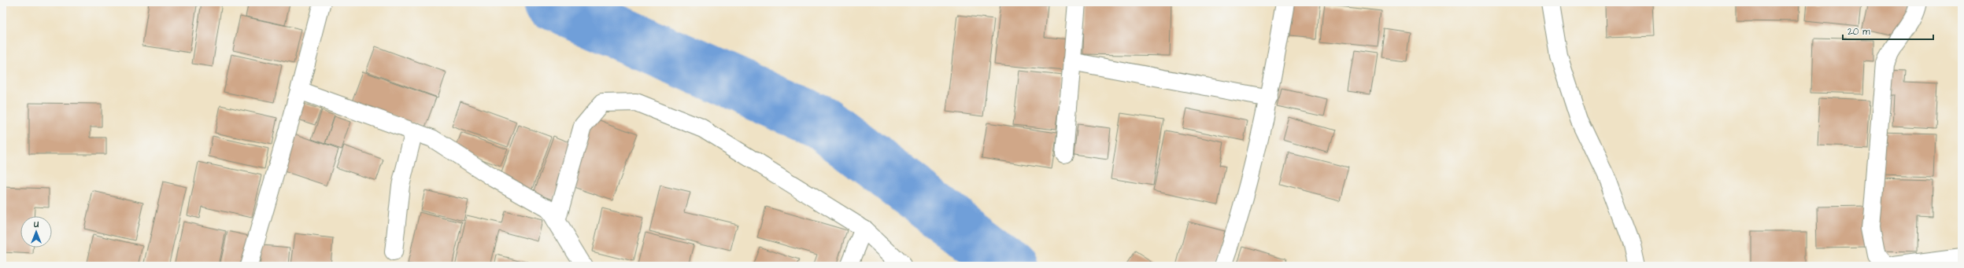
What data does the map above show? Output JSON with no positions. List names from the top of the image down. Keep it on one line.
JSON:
{"scale_bar":"20 m","north":"top"}
